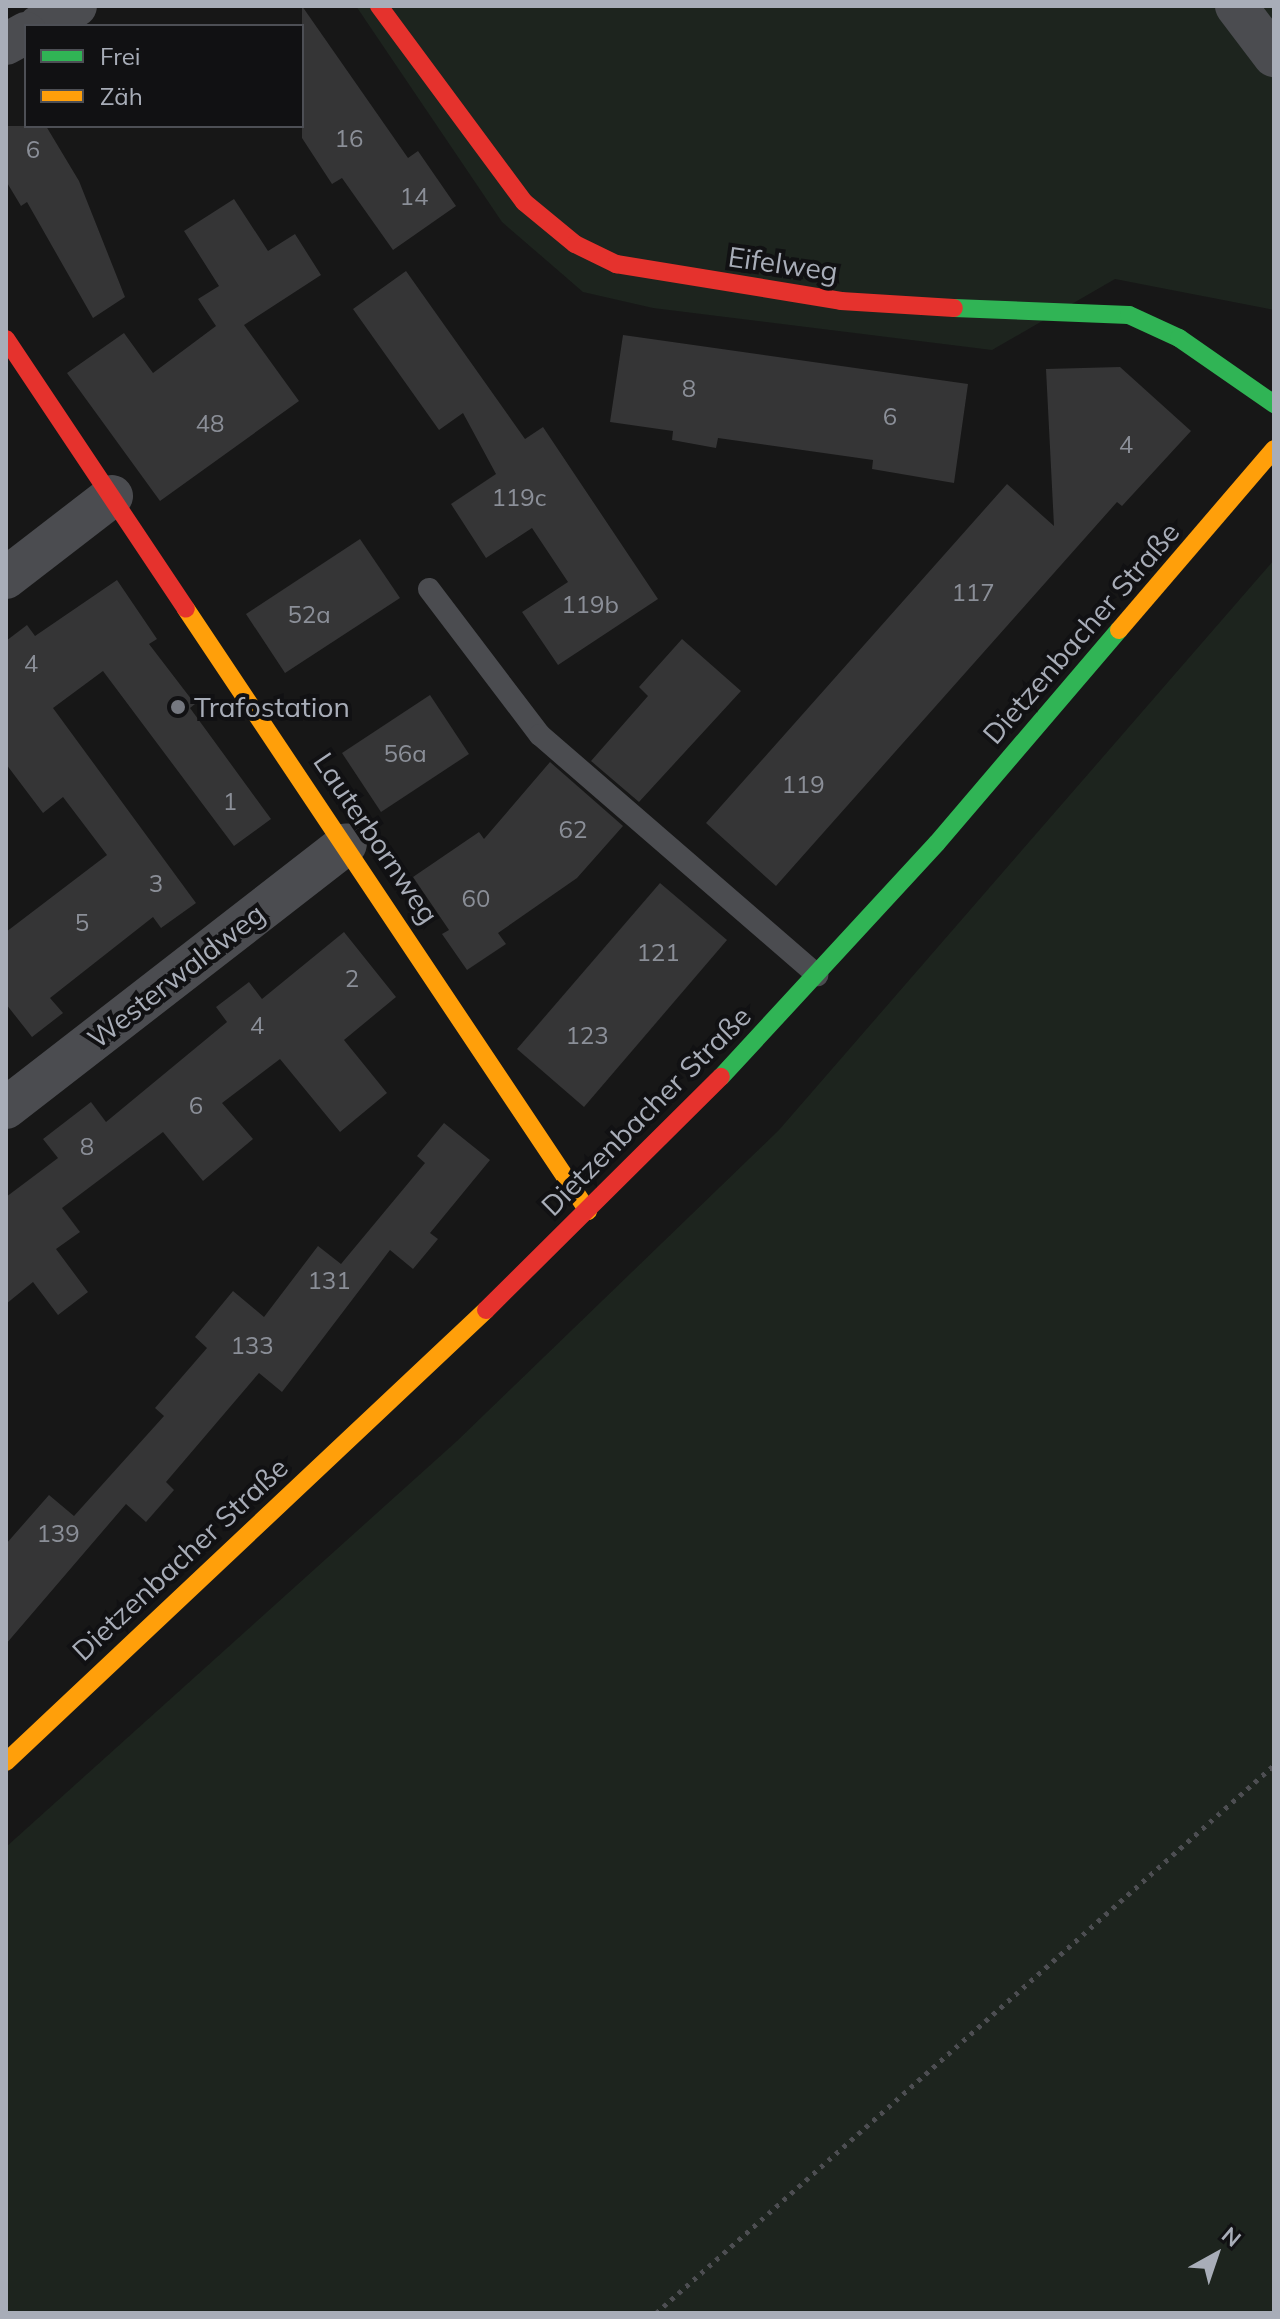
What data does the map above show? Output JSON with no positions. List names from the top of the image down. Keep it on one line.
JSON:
{"streets":{"street":["Eifelweg","Dietzenbacher Straße","Lauterbornweg","Westerwaldweg"]},"crossings":[["Dietzenbacher Straße","Lauterbornweg"],["Lauterbornweg","Westerwaldweg"]],"places":["Trafostation"],"house_numbers":["16","6","14","8","6","48","4","119c","117","119b","52a","4","56a","119","1","62","3","60","5","121","2","4","123","6","8","131","133","139"],"legend":["Frei","Zäh"],"north":"top right"}
